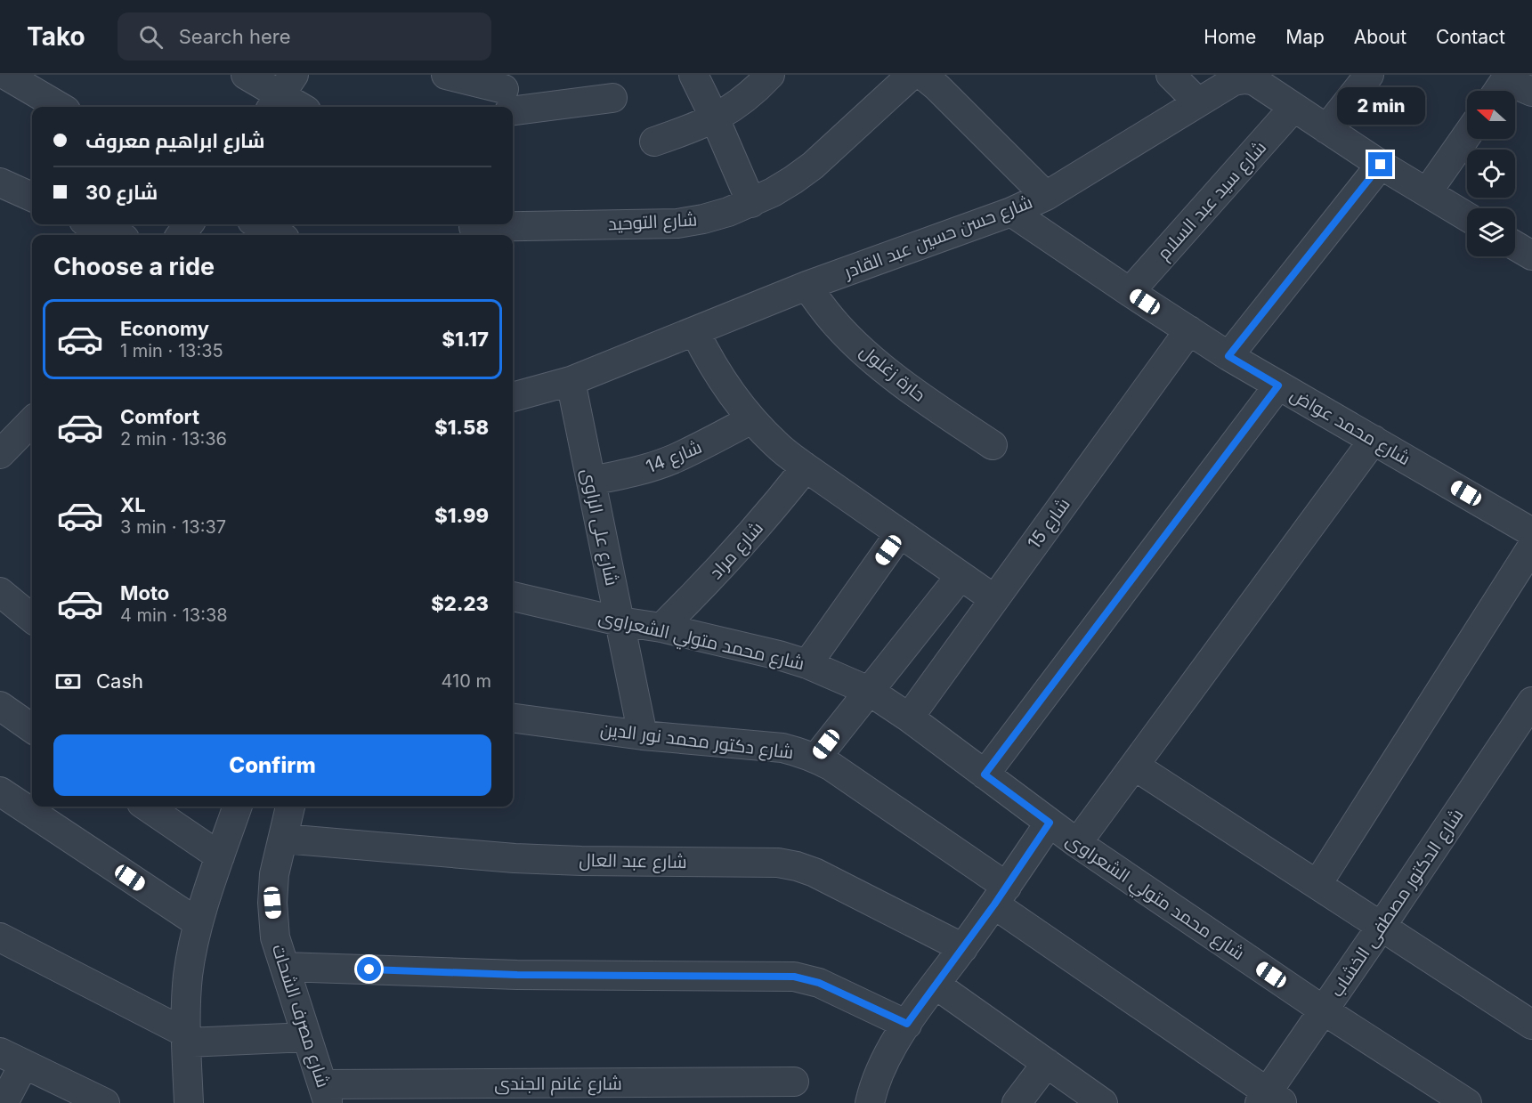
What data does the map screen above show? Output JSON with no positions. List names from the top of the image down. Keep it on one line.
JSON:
{"streets":{"street":["شارع سيد عبد السلام","شارع التوحيد","شارع حسن حسين عبد القادر","حارة زغلول","شارع محمد عواض","شارع 14","شارع 15","شارع على الراوى","شارع مراد","شارع محمد متولي الشعراوى","شارع دكتور محمد نور الدين","شارع عبد العال","شارع الدكتور مصطفى الخشاب","شارع مصرف الشحات","شارع غانم الجندى"]},"crossings":[["شارع سيد عبد السلام","شارع حسن حسين عبد القادر"],["شارع سيد عبد السلام","شارع محمد عواض"],["شارع حسن حسين عبد القادر","حارة زغلول"],["شارع حسن حسين عبد القادر","شارع محمد عواض"],["شارع حسن حسين عبد القادر","شارع على الراوى"],["شارع محمد عواض","شارع 15"],["شارع 14","شارع على الراوى"],["شارع 15","شارع محمد متولي الشعراوى"],["شارع على الراوى","شارع محمد متولي الشعراوى"],["شارع على الراوى","شارع دكتور محمد نور الدين"],["شارع مراد","شارع محمد متولي الشعراوى"],["شارع محمد متولي الشعراوى","شارع الدكتور مصطفى الخشاب"],["شارع دكتور محمد نور الدين","شارع الدكتور مصطفى الخشاب"],["شارع عبد العال","شارع مصرف الشحات"],["شارع مصرف الشحات","شارع غانم الجندى"]],"north":"left","page":{"header":"Tako","search":"Search here","nav":["Home","Map","About","Contact"],"bubble":"2 min","banner":["شارع ابراهيم معروف","شارع 30"],"heading":"Choose a ride","list":[{"name":"Economy","note":"1 min · 13:35","value":"$1.17"},{"name":"Comfort","note":"2 min · 13:36","value":"$1.58"},{"name":"XL","note":"3 min · 13:37","value":"$1.99"},{"name":"Moto","note":"4 min · 13:38","value":"$2.23"}],"pay":["Cash","410 m"],"buttons":"Confirm"}}
